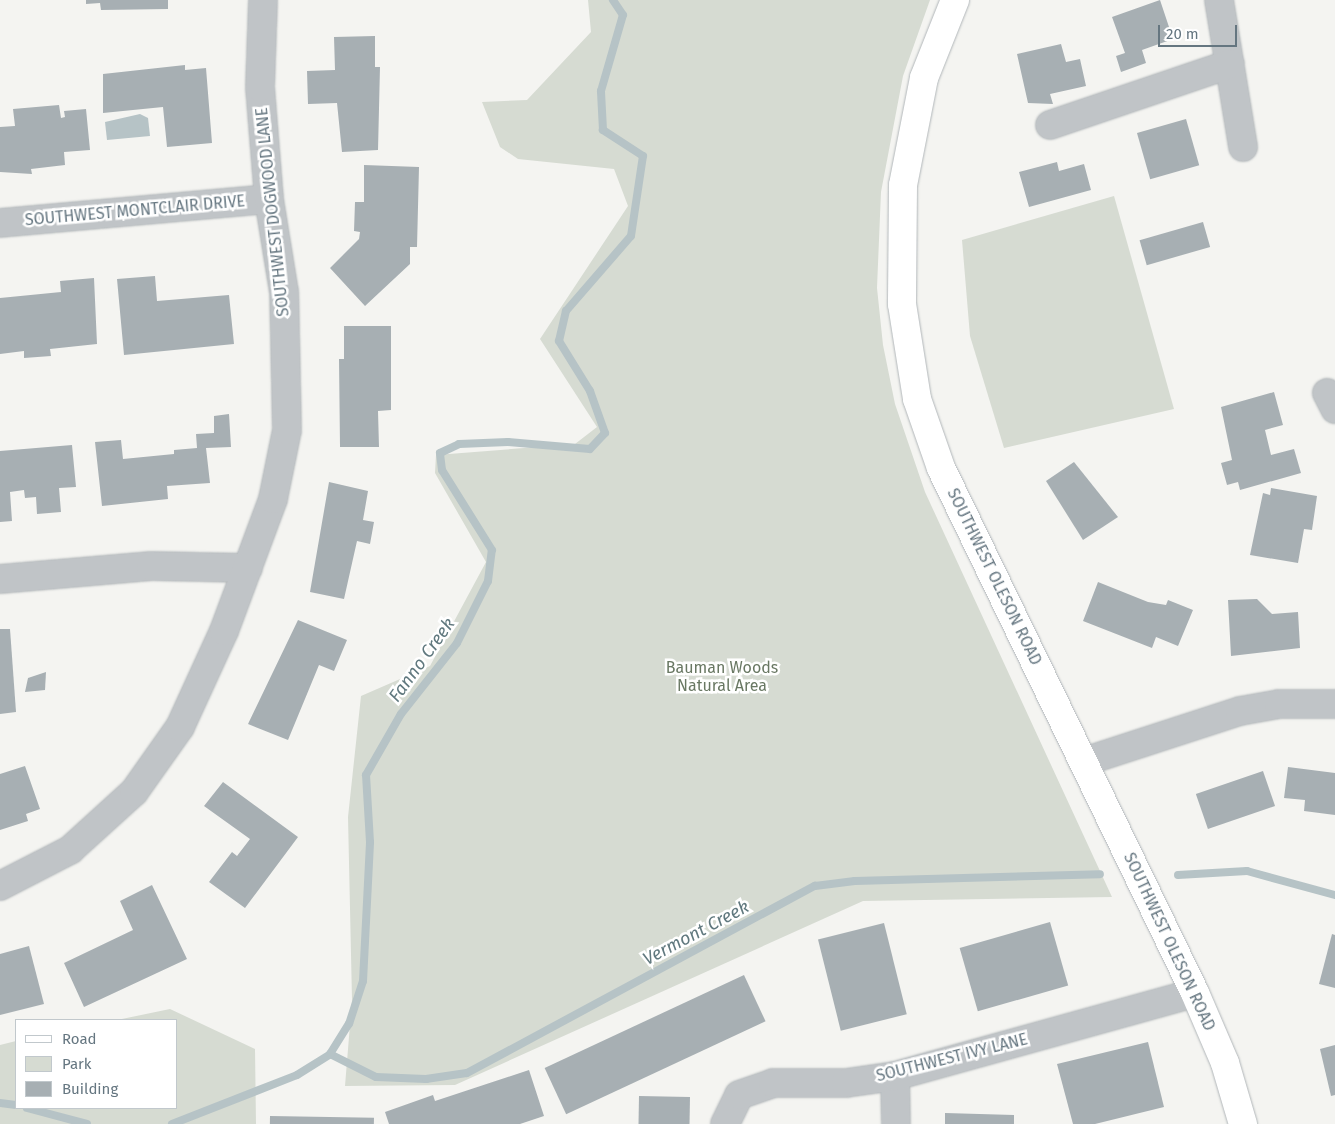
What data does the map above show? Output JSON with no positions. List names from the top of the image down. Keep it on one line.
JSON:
{"streets":{"main road":["SOUTHWEST OLESON ROAD"],"street":["SOUTHWEST MONTCLAIR DRIVE","SOUTHWEST DOGWOOD LANE","SOUTHWEST IVY LANE"]},"crossings":[["SOUTHWEST MONTCLAIR DRIVE","SOUTHWEST DOGWOOD LANE"],["SOUTHWEST OLESON ROAD","SOUTHWEST IVY LANE"]],"water":["Fanno Creek","Vermont Creek"],"parks":["Bauman Woods Natural Area"],"legend":["Road","Park","Building"],"scale_bar":"20 m"}
